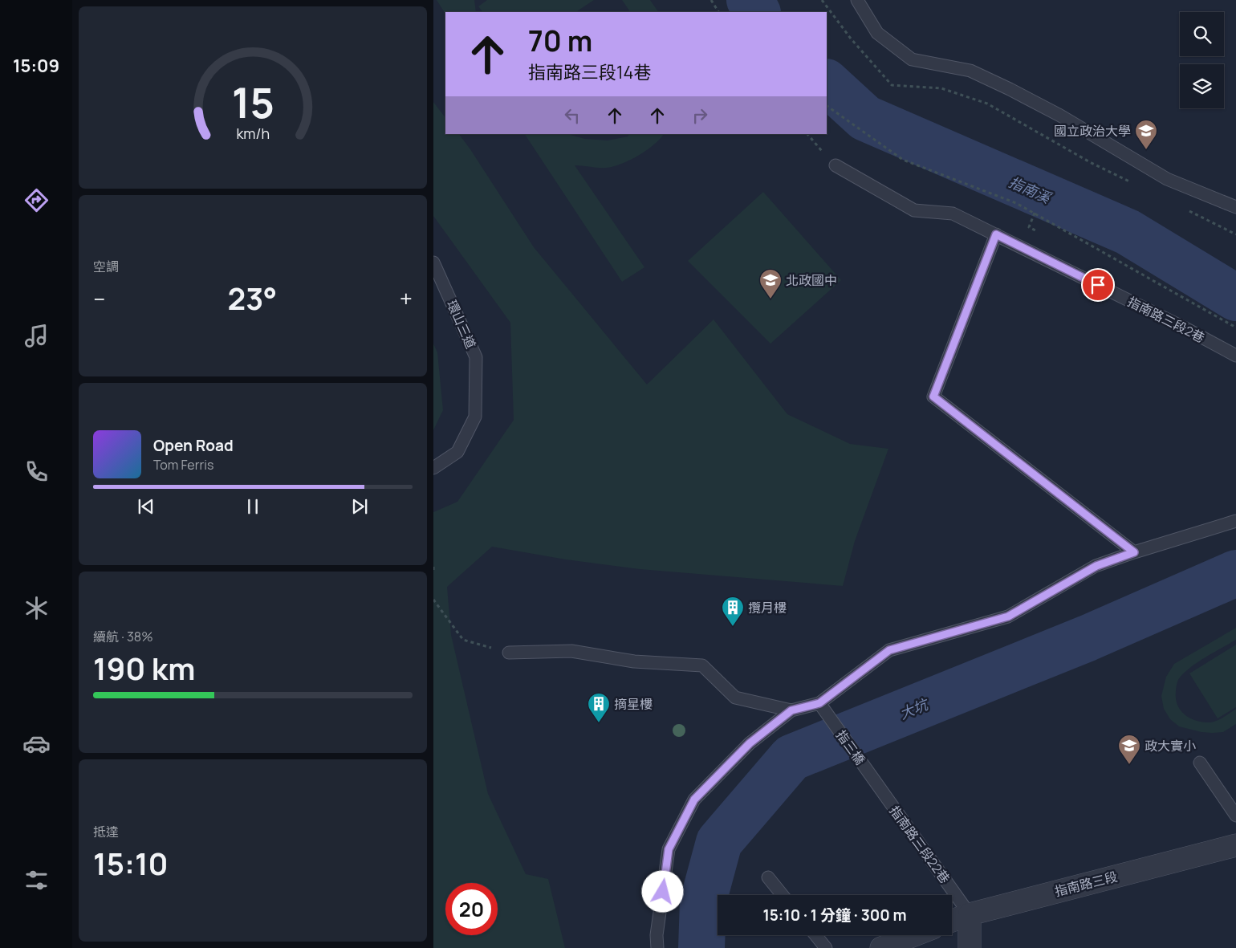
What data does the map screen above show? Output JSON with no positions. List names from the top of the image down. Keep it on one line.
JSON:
{"streets":{"street":["指南路三段"],"lane":["指南路三段2巷","環山三道","指三橋","指南路三段22巷"]},"crossings":[["指三橋","指南路三段22巷"],["指南路三段22巷","指南路三段"]],"water":["指南溪","大坑"],"places":{"school or university":["國立政治大學","北政國中","政大實小"],"building":["攬月樓","摘星樓"]},"page":{"tabs":"15:09","turn":["70 m","指南路三段14巷"],"tile":["空調",["續航 · 38%","190 km"],["抵達","15:10"]],"heat":["−","23°","+"],"song":["Open Road","Tom Ferris"],"limit":"20","trip":"15:10 · 1 分鐘 · 300 m","gauge":["15","km/h"]}}
